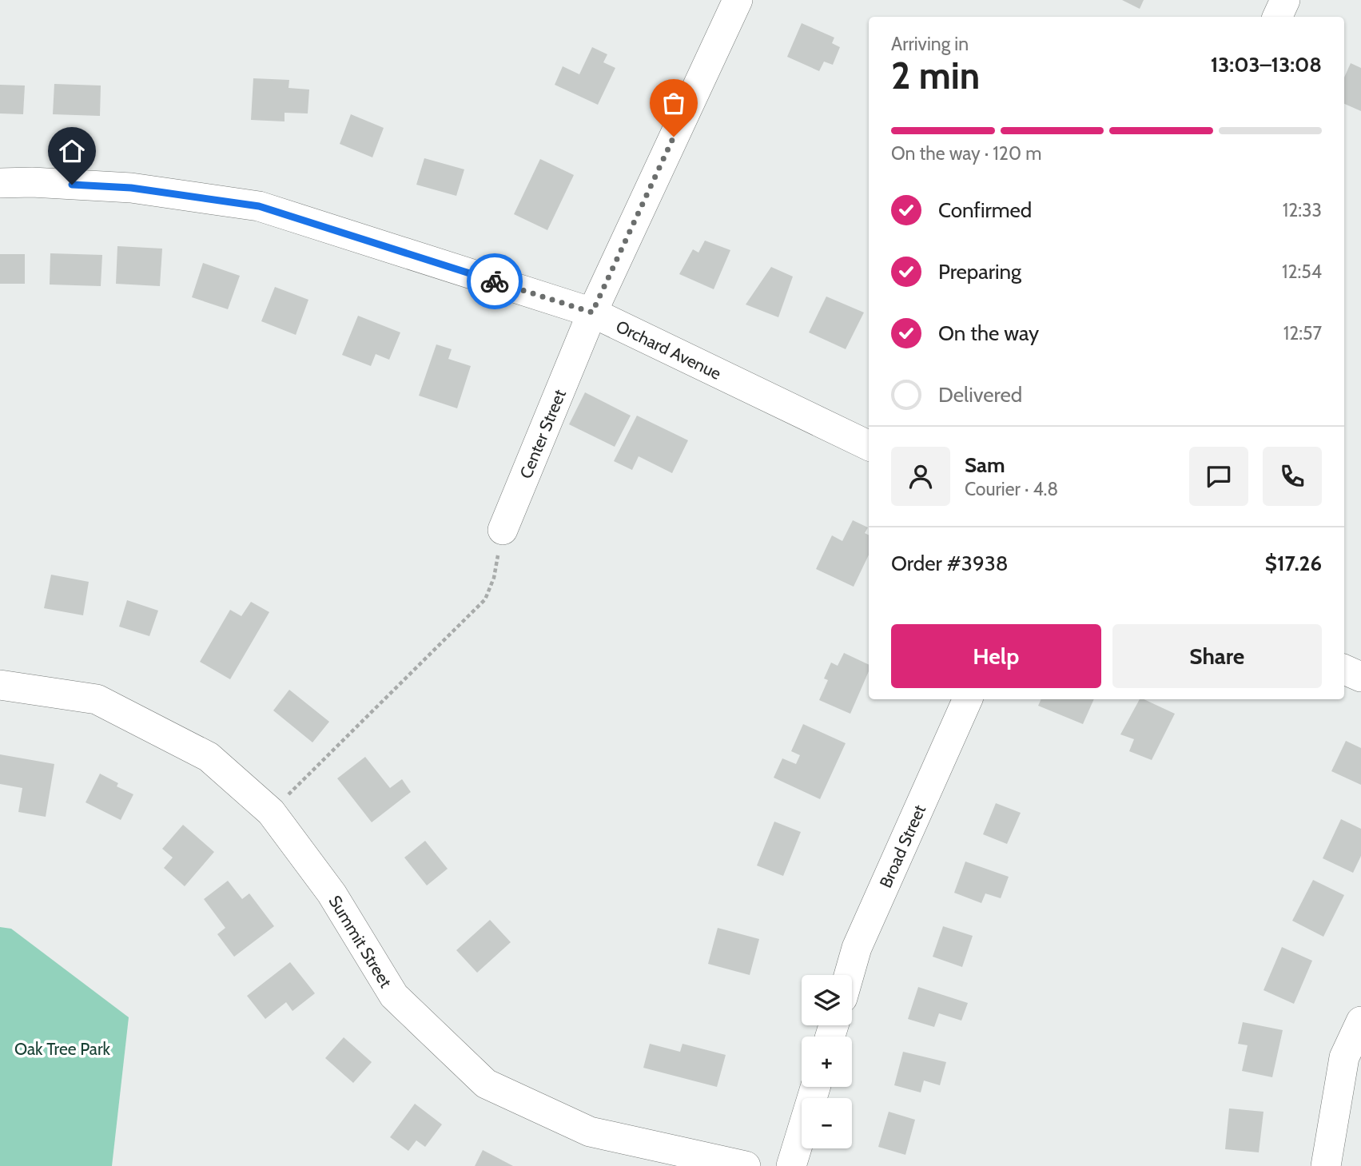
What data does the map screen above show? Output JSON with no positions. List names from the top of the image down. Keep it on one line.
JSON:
{"streets":{"street":["Orchard Avenue","Center Street","Broad Street","Summit Street"]},"crossings":[["Orchard Avenue","Center Street"]],"parks":["Oak Tree Park"],"page":{"heading":["2 min","Arriving in","13:03–13:08"],"panel":["Sam","Courier · 4.8","Order #3938","$17.26"],"bar":"On the way · 120 m","list":[["Confirmed","12:33"],["Preparing","12:54"],["On the way","12:57"],"Delivered"],"buttons":["Help","Share"],"map_buttons":["+","−"]}}
